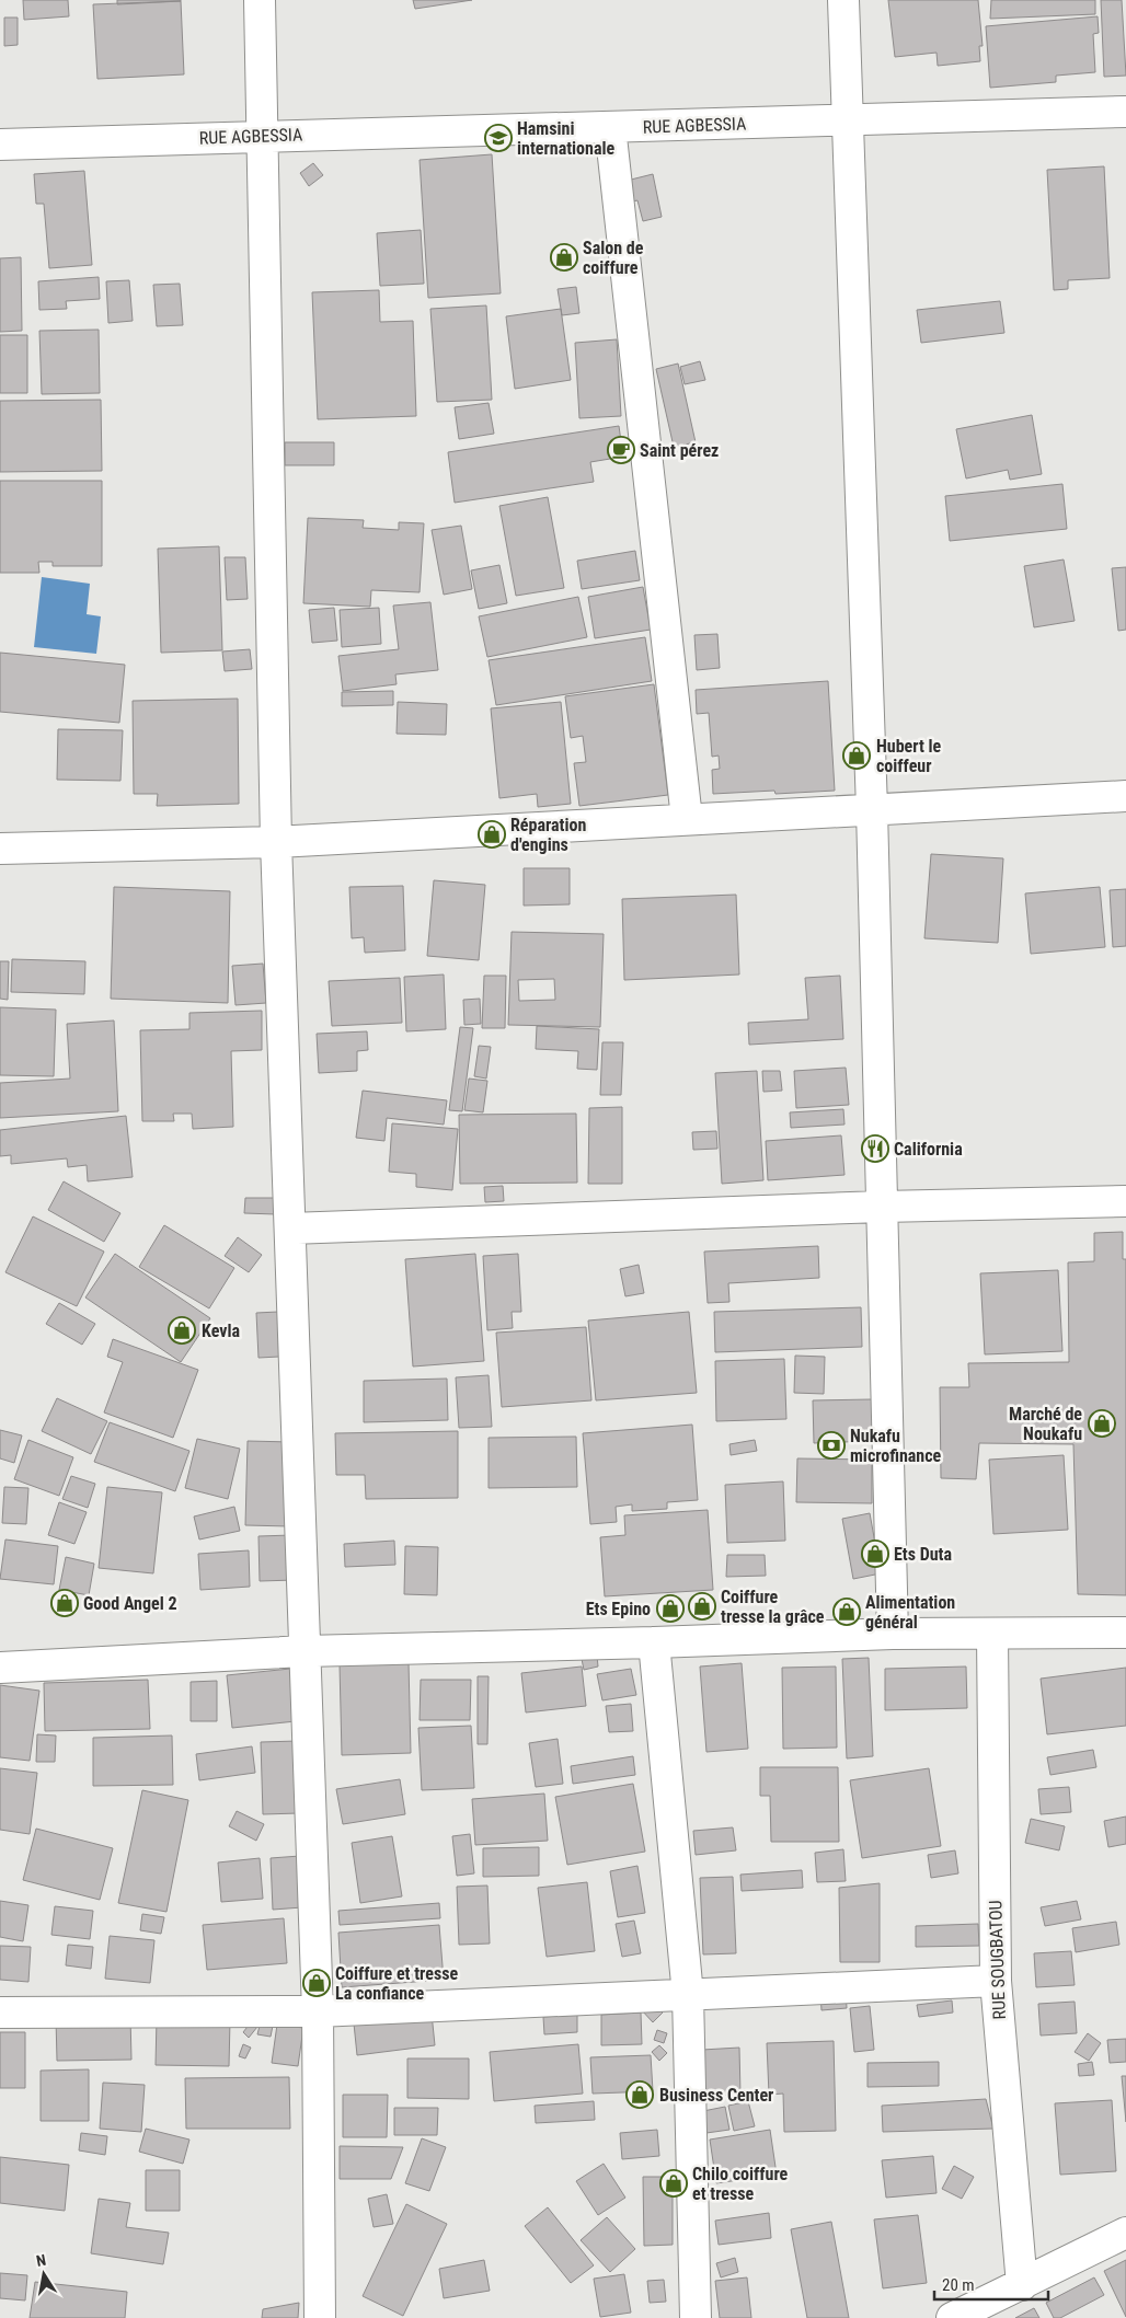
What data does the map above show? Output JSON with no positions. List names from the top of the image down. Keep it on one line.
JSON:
{"streets":{"street":["RUE AGBESSIA","RUE SOUGBATOU"]},"places":{"school or university":["Hamsini internationale"],"shop":["Salon de coiffure","Hubert le coiffeur","Réparation d'engins","Kevla","Marché de Noukafu","Ets Duta","Good Angel 2","Coiffure tresse la grâce","Ets Epino","Alimentation général","Coiffure et tresse La confiance","Business Center","Chilo coiffure et tresse"],"cafe":["Saint pérez"],"restaurant":["California"],"bank":["Nukafu microfinance"]},"scale_bar":"20 m","north":"top"}
